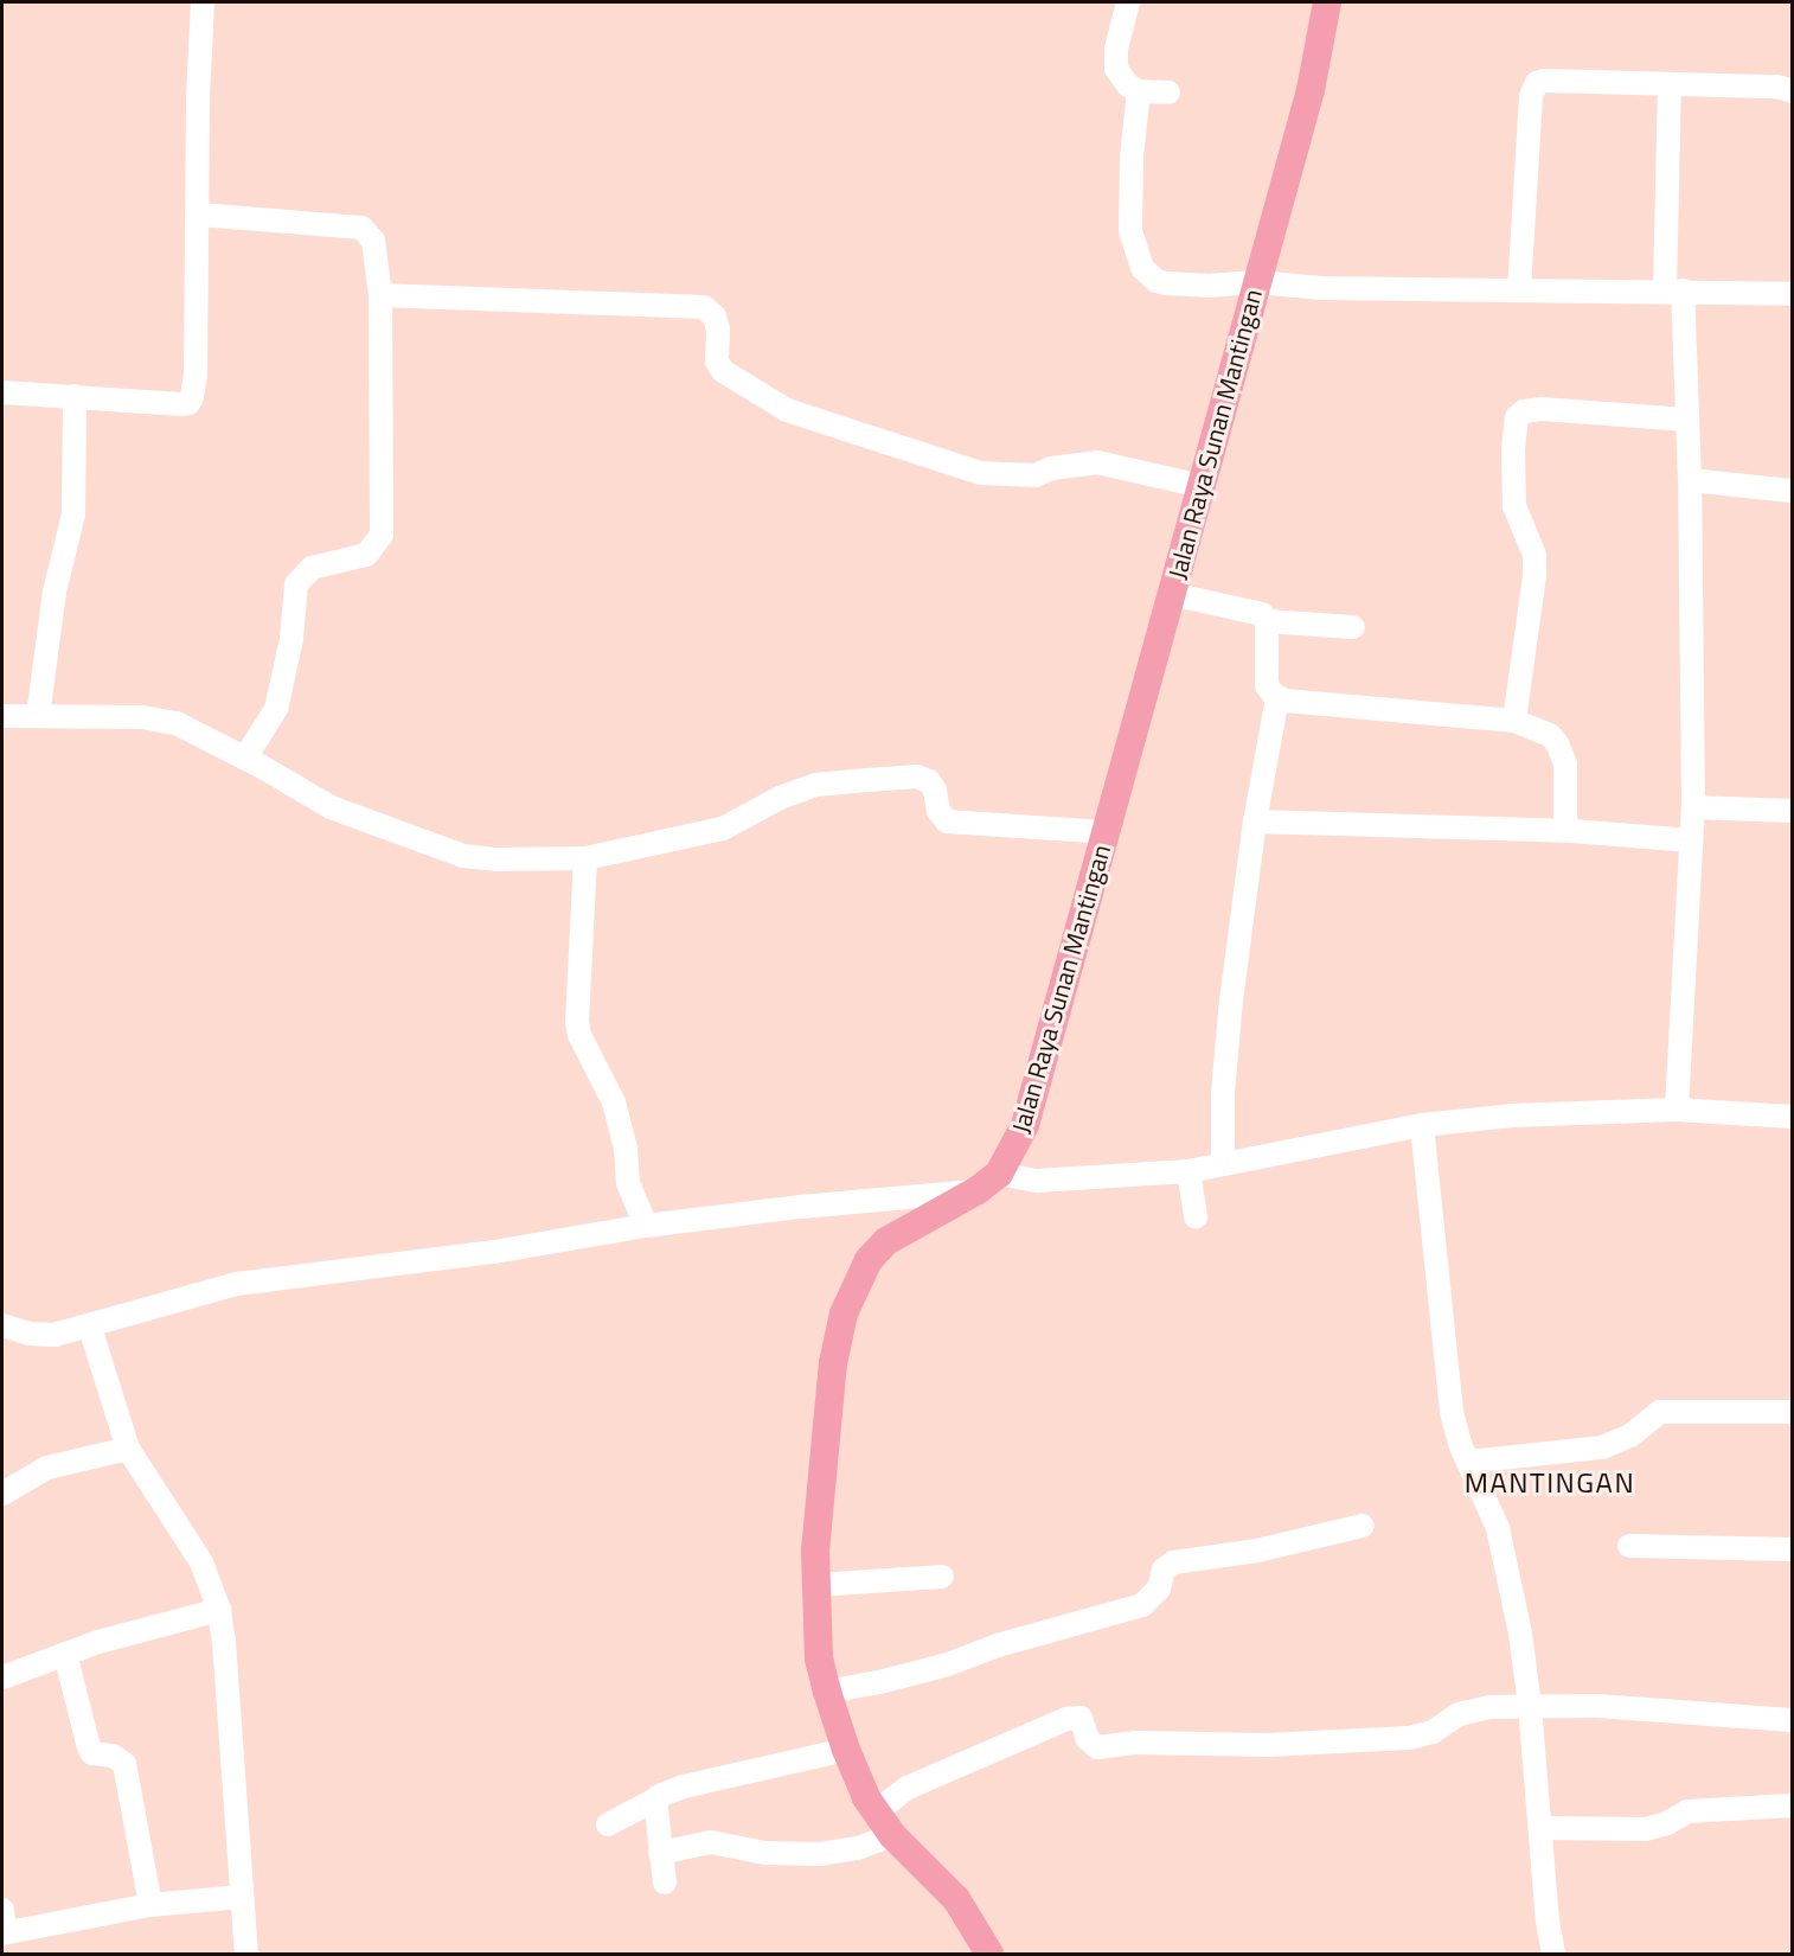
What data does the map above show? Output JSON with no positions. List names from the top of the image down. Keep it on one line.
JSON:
{"streets":{"main road":["Jalan Raya Sunan Mantingan"]},"districts":["MANTINGAN"]}
